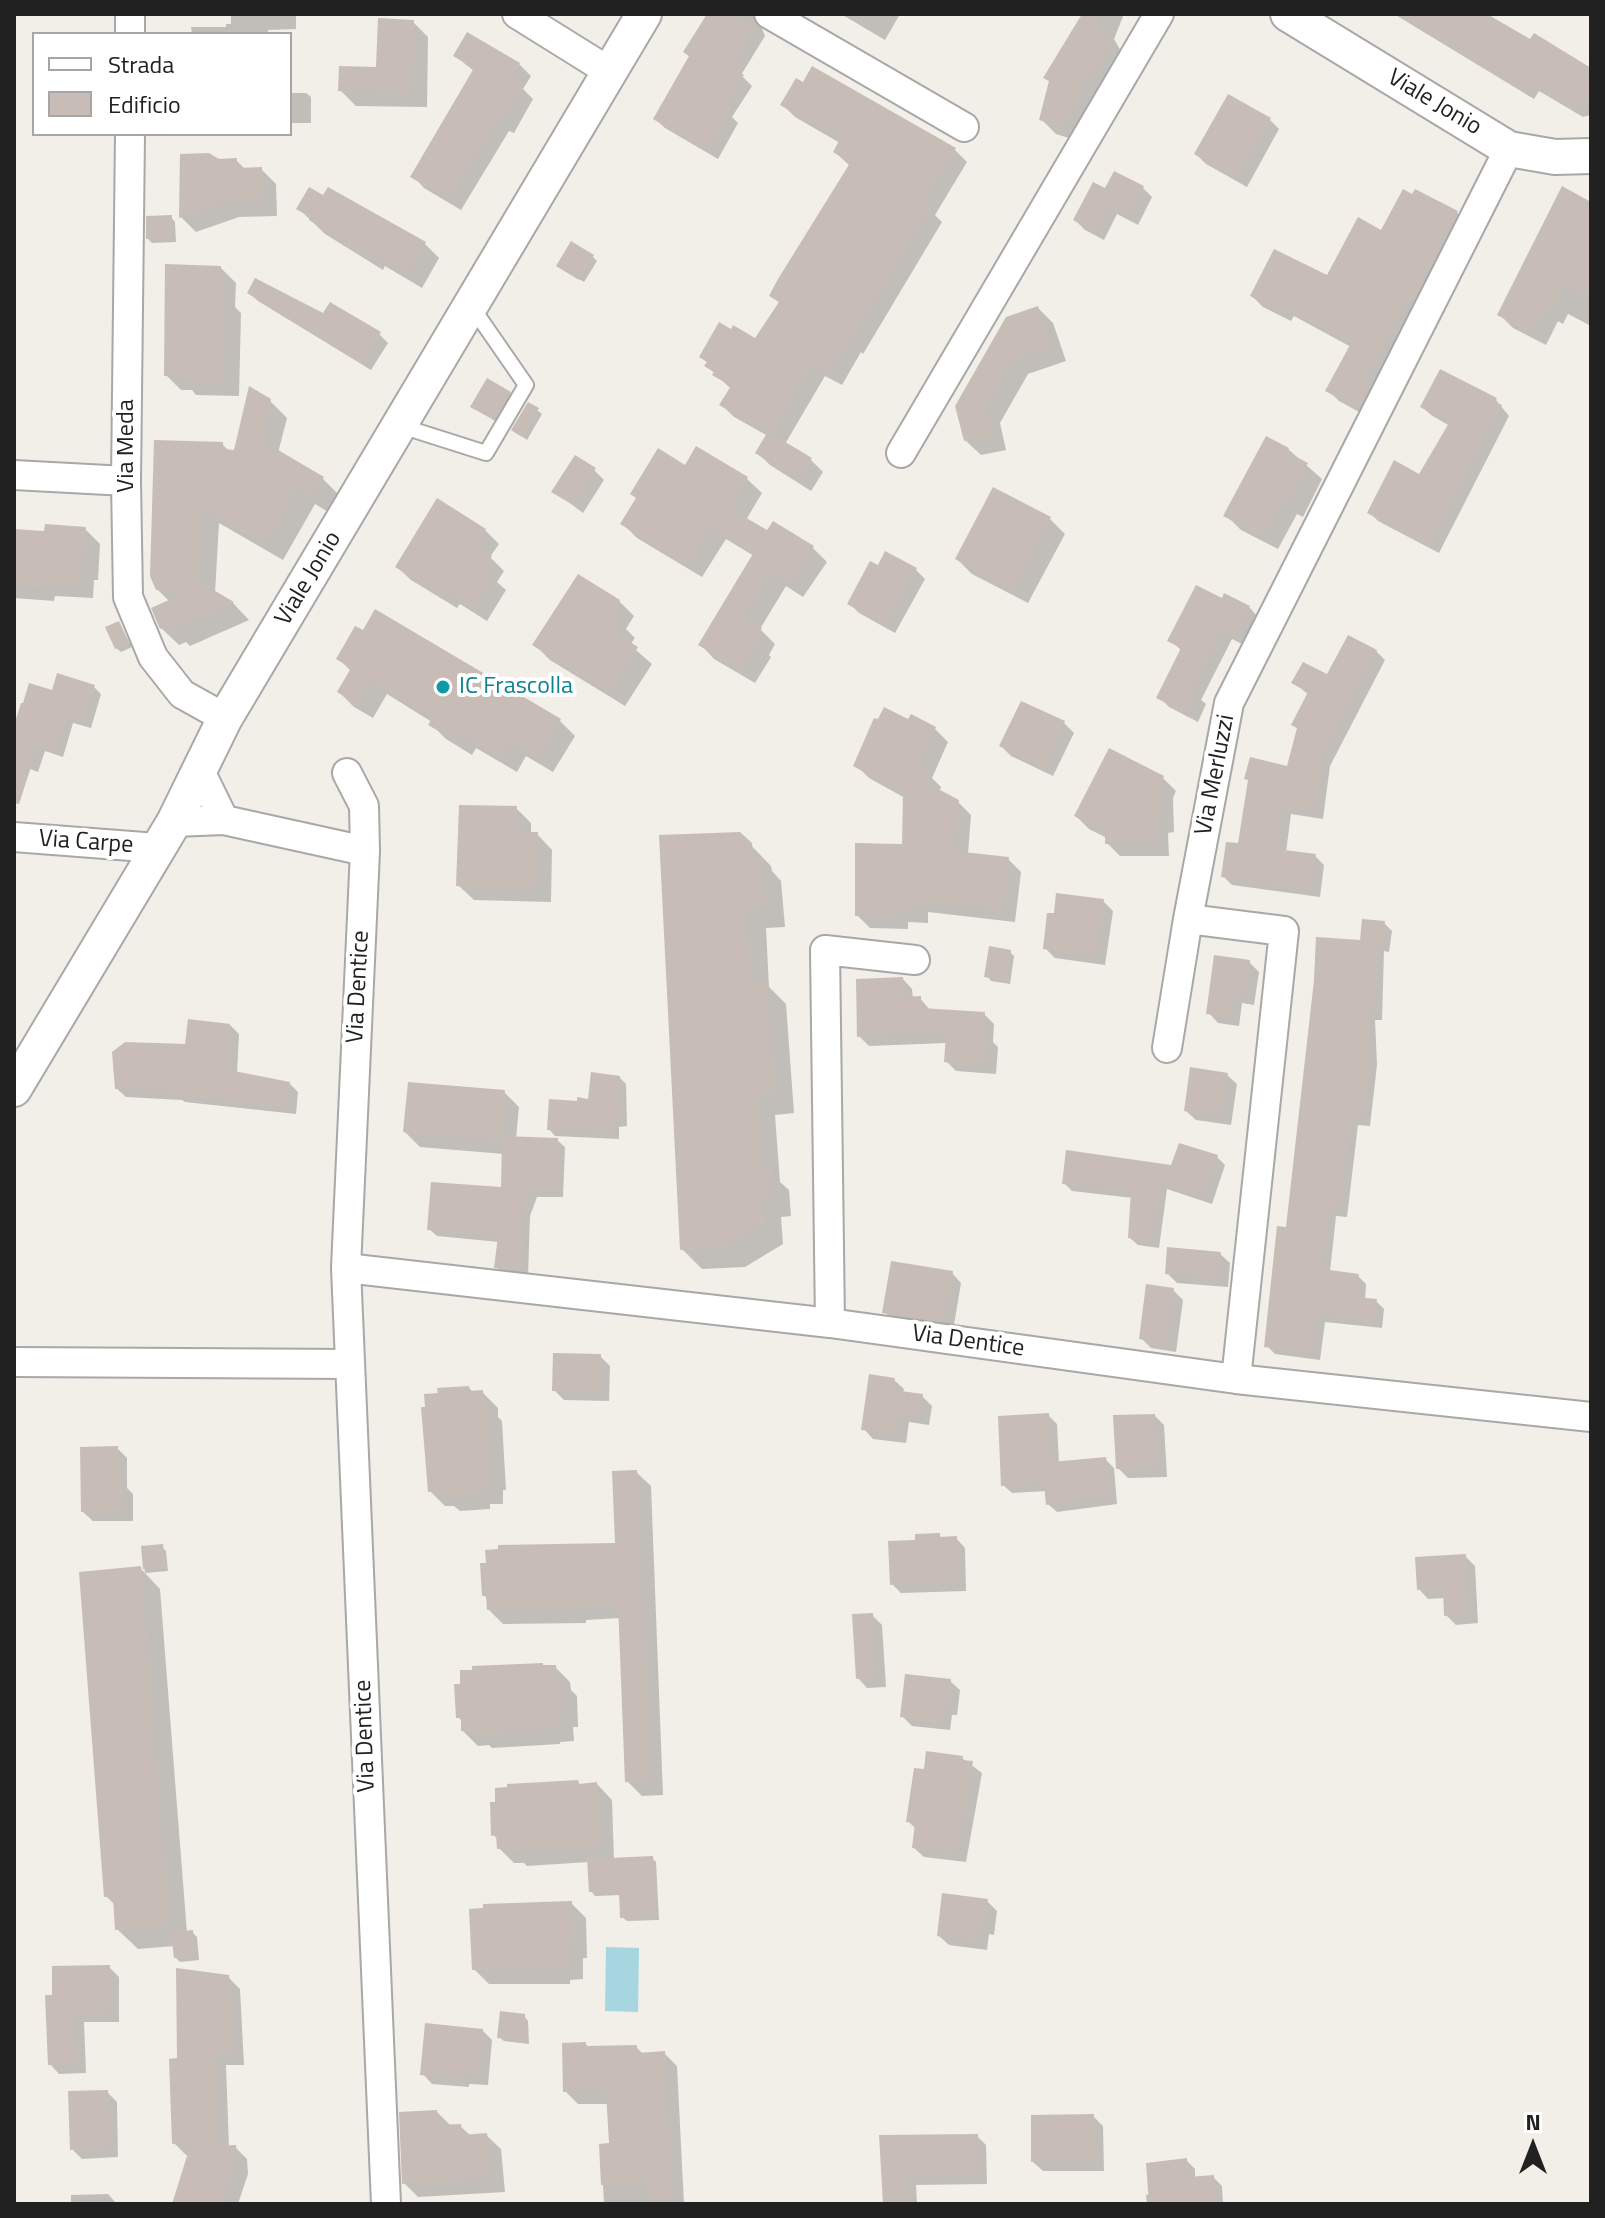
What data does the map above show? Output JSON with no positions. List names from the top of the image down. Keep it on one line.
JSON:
{"streets":{"street":["Viale Jonio","Via Meda","Via Merluzzi","Via Carpe","Via Dentice"]},"crossings":[["Viale Jonio","Via Meda"],["Viale Jonio","Via Merluzzi"],["Viale Jonio","Via Carpe"]],"places":["IC Frascolla"],"legend":["Strada","Edificio"],"north":"top"}
